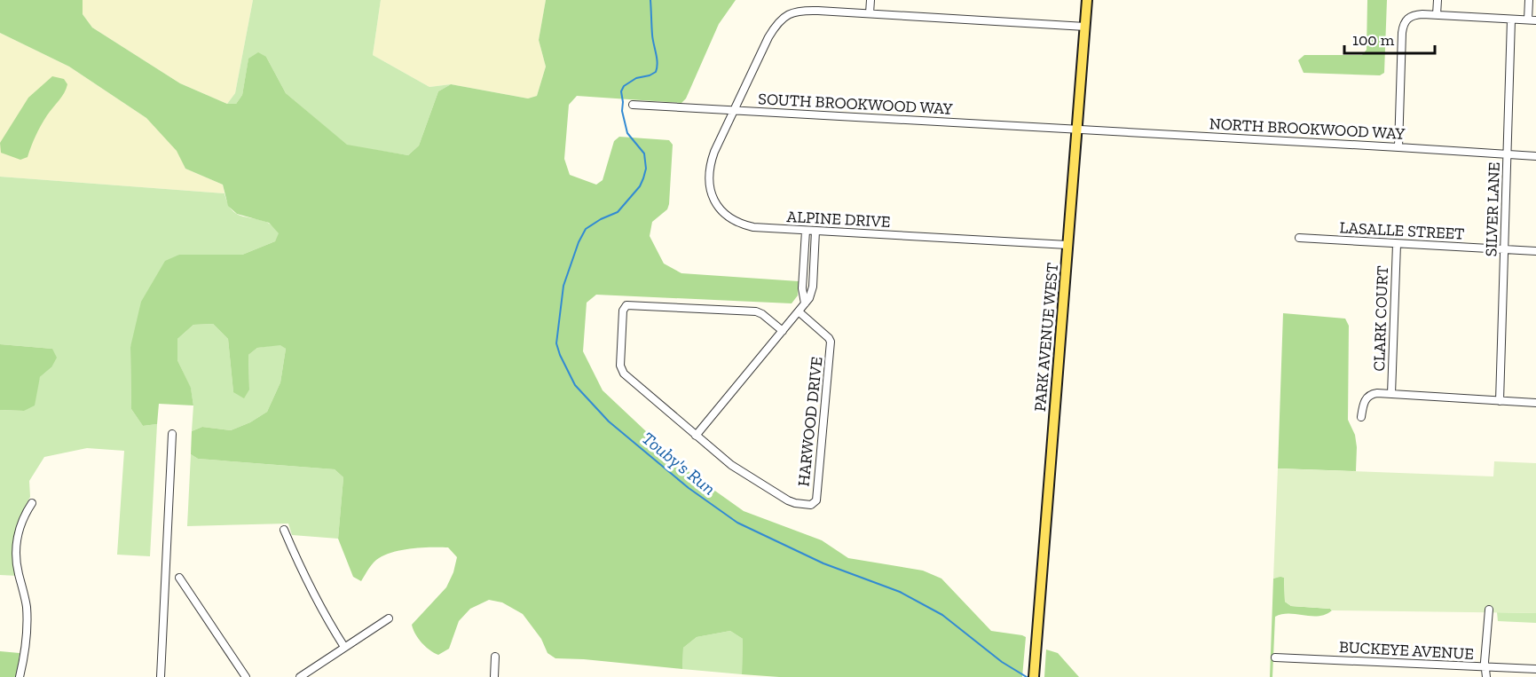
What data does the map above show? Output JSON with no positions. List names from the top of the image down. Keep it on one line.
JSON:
{"streets":{"main road":["PARK AVENUE WEST"],"street":["SOUTH BROOKWOOD WAY","NORTH BROOKWOOD WAY","SILVER LANE","ALPINE DRIVE","LASALLE STREET","CLARK COURT","HARWOOD DRIVE","BUCKEYE AVENUE"]},"crossings":[["SOUTH BROOKWOOD WAY","NORTH BROOKWOOD WAY"],["SOUTH BROOKWOOD WAY","ALPINE DRIVE"],["SOUTH BROOKWOOD WAY","PARK AVENUE WEST"],["NORTH BROOKWOOD WAY","SILVER LANE"],["NORTH BROOKWOOD WAY","PARK AVENUE WEST"],["SILVER LANE","LASALLE STREET"],["ALPINE DRIVE","PARK AVENUE WEST"],["LASALLE STREET","CLARK COURT"]],"water":["Touby's Run"],"scale_bar":"100 m"}
